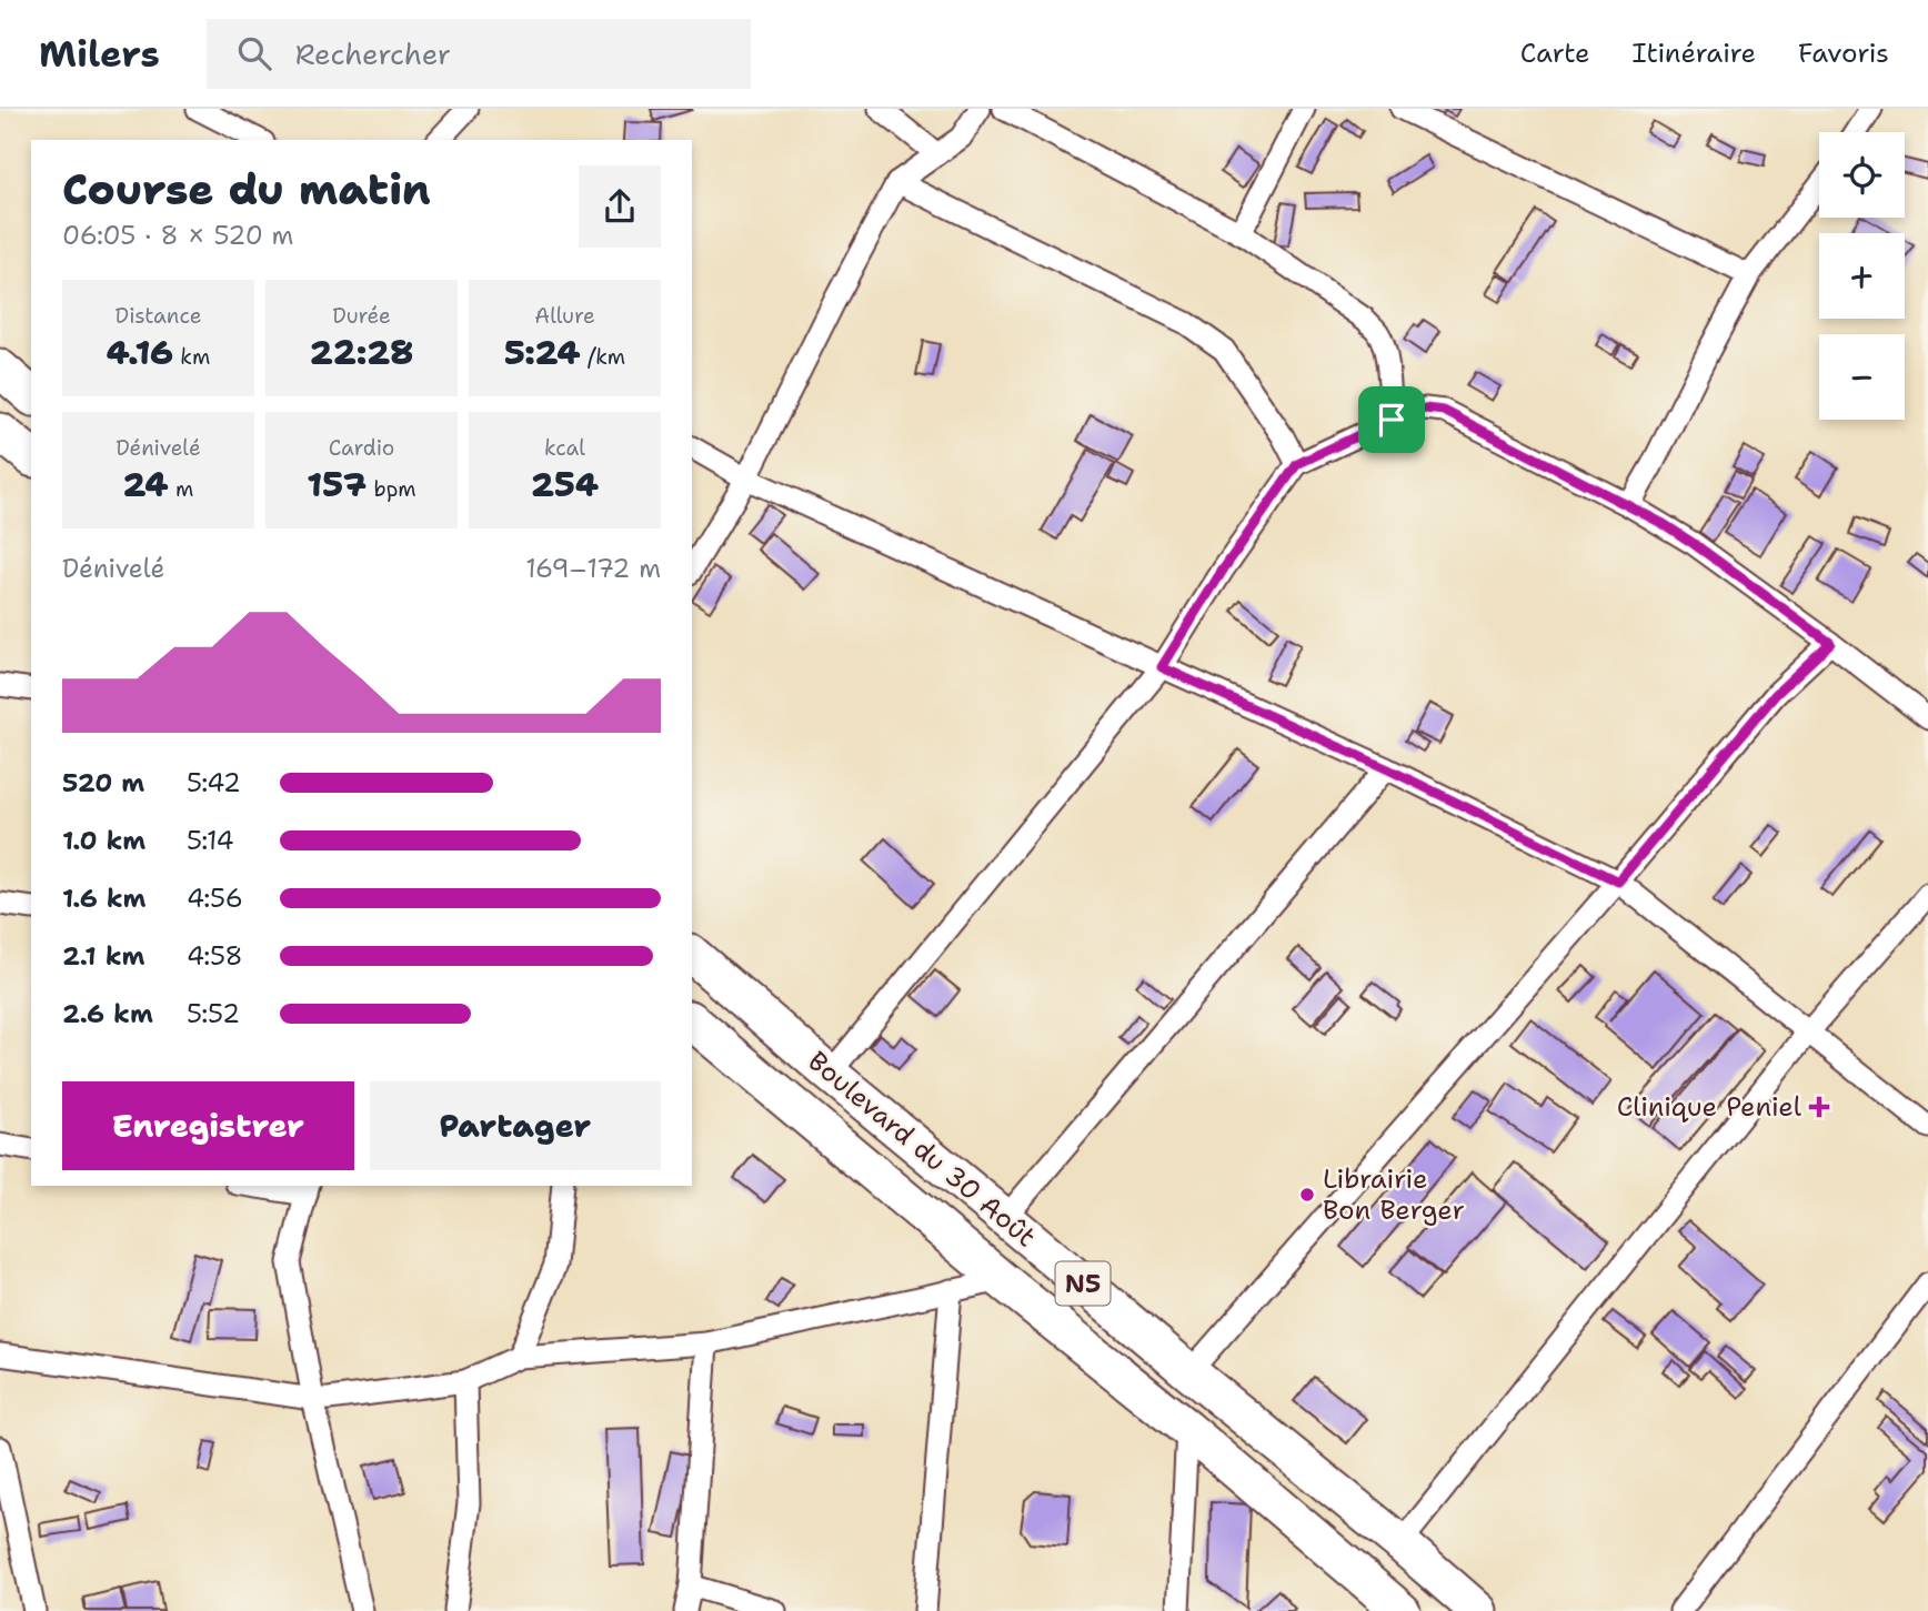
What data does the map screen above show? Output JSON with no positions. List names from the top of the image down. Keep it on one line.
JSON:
{"streets":{"highway":["Boulevard du 30 Août","N5"]},"places":{"health":["Clinique Peniel"],"other":["Librairie Bon Berger"]},"page":{"header":"Milers","search":"Rechercher","nav":["Carte","Itinéraire","Favoris"],"map_buttons":["+","−"],"heading":["Course du matin","06:05 · 8 × 520 m"],"stats":[["Distance","4.16 km"],["Durée","22:28"],["Allure","5:24 /km"],["Dénivelé","24 m"],["Cardio","157 bpm"],["kcal","254"]],"chart":["Dénivelé","169–172 m"],"list":[{"name":"520 m","note":"5:42"},{"name":"1.0 km","note":"5:14"},{"name":"1.6 km","note":"4:56"},{"name":"2.1 km","note":"4:58"},{"name":"2.6 km","note":"5:52"}],"buttons":["Enregistrer","Partager"]}}
